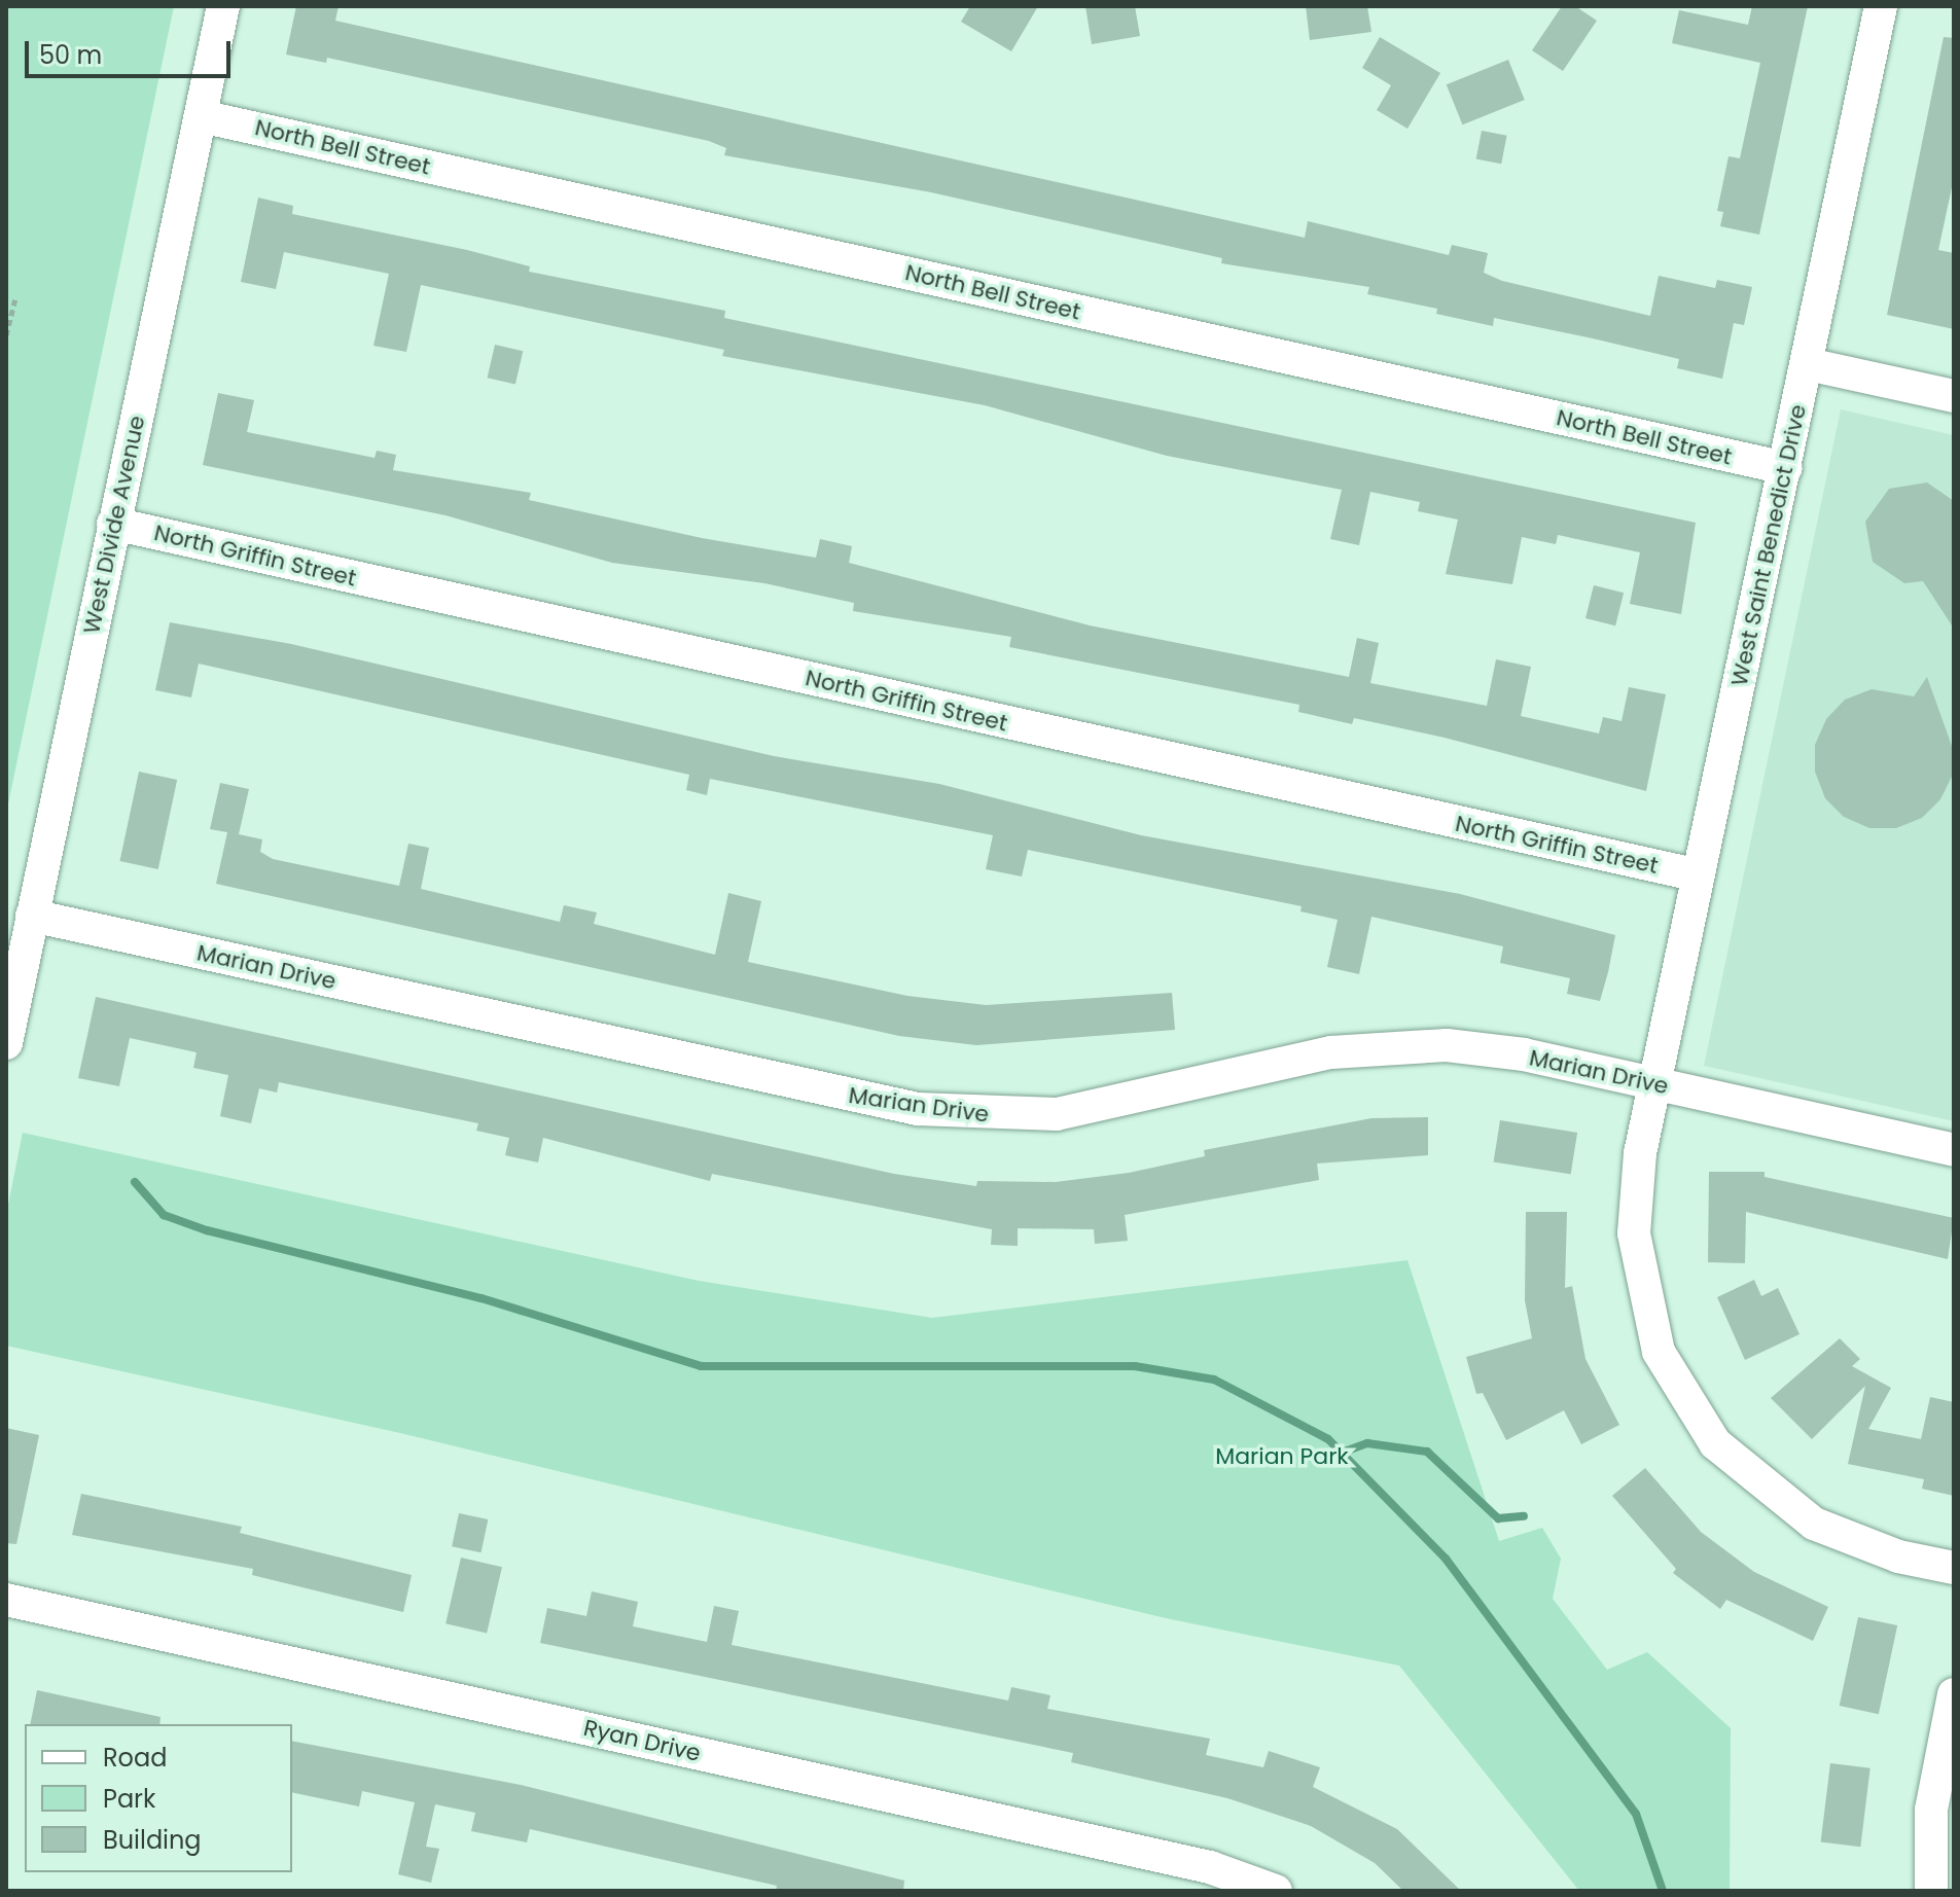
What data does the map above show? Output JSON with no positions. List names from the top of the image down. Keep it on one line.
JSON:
{"streets":{"street":["North Bell Street","West Divide Avenue","West Saint Benedict Drive","North Griffin Street","Marian Drive","Ryan Drive"]},"crossings":[["North Bell Street","West Divide Avenue"],["North Bell Street","West Saint Benedict Drive"],["West Divide Avenue","North Griffin Street"],["West Divide Avenue","Marian Drive"],["West Saint Benedict Drive","North Griffin Street"],["West Saint Benedict Drive","Marian Drive"]],"parks":["Marian Park"],"legend":["Road","Park","Building"],"scale_bar":"50 m"}
